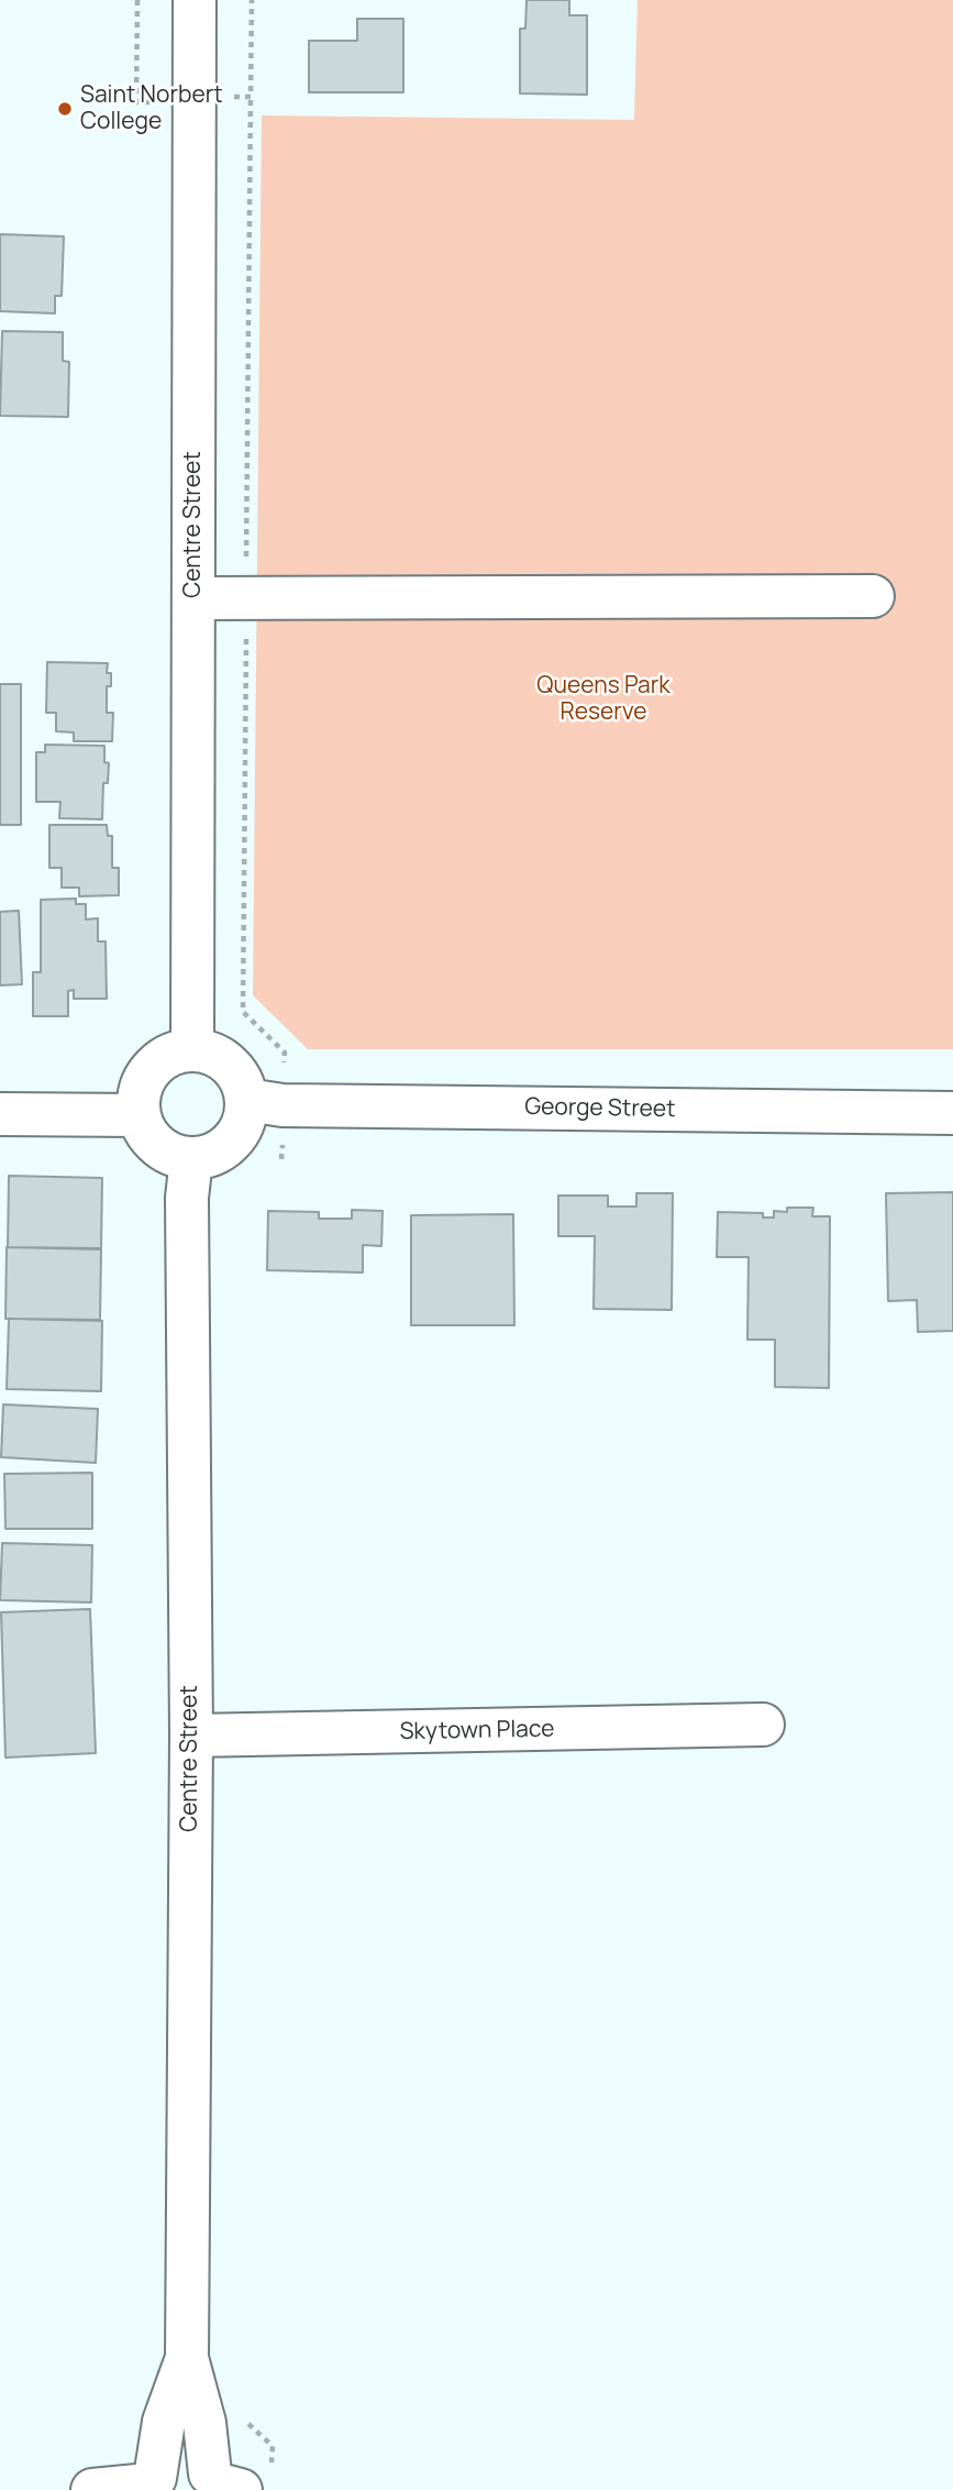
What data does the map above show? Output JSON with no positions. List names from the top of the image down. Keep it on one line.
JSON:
{"streets":{"street":["Centre Street","George Street","Skytown Place"]},"crossings":[["Centre Street","George Street"],["Centre Street","Skytown Place"]],"parks":["Queens Park Reserve"],"places":["Saint Norbert College"]}
